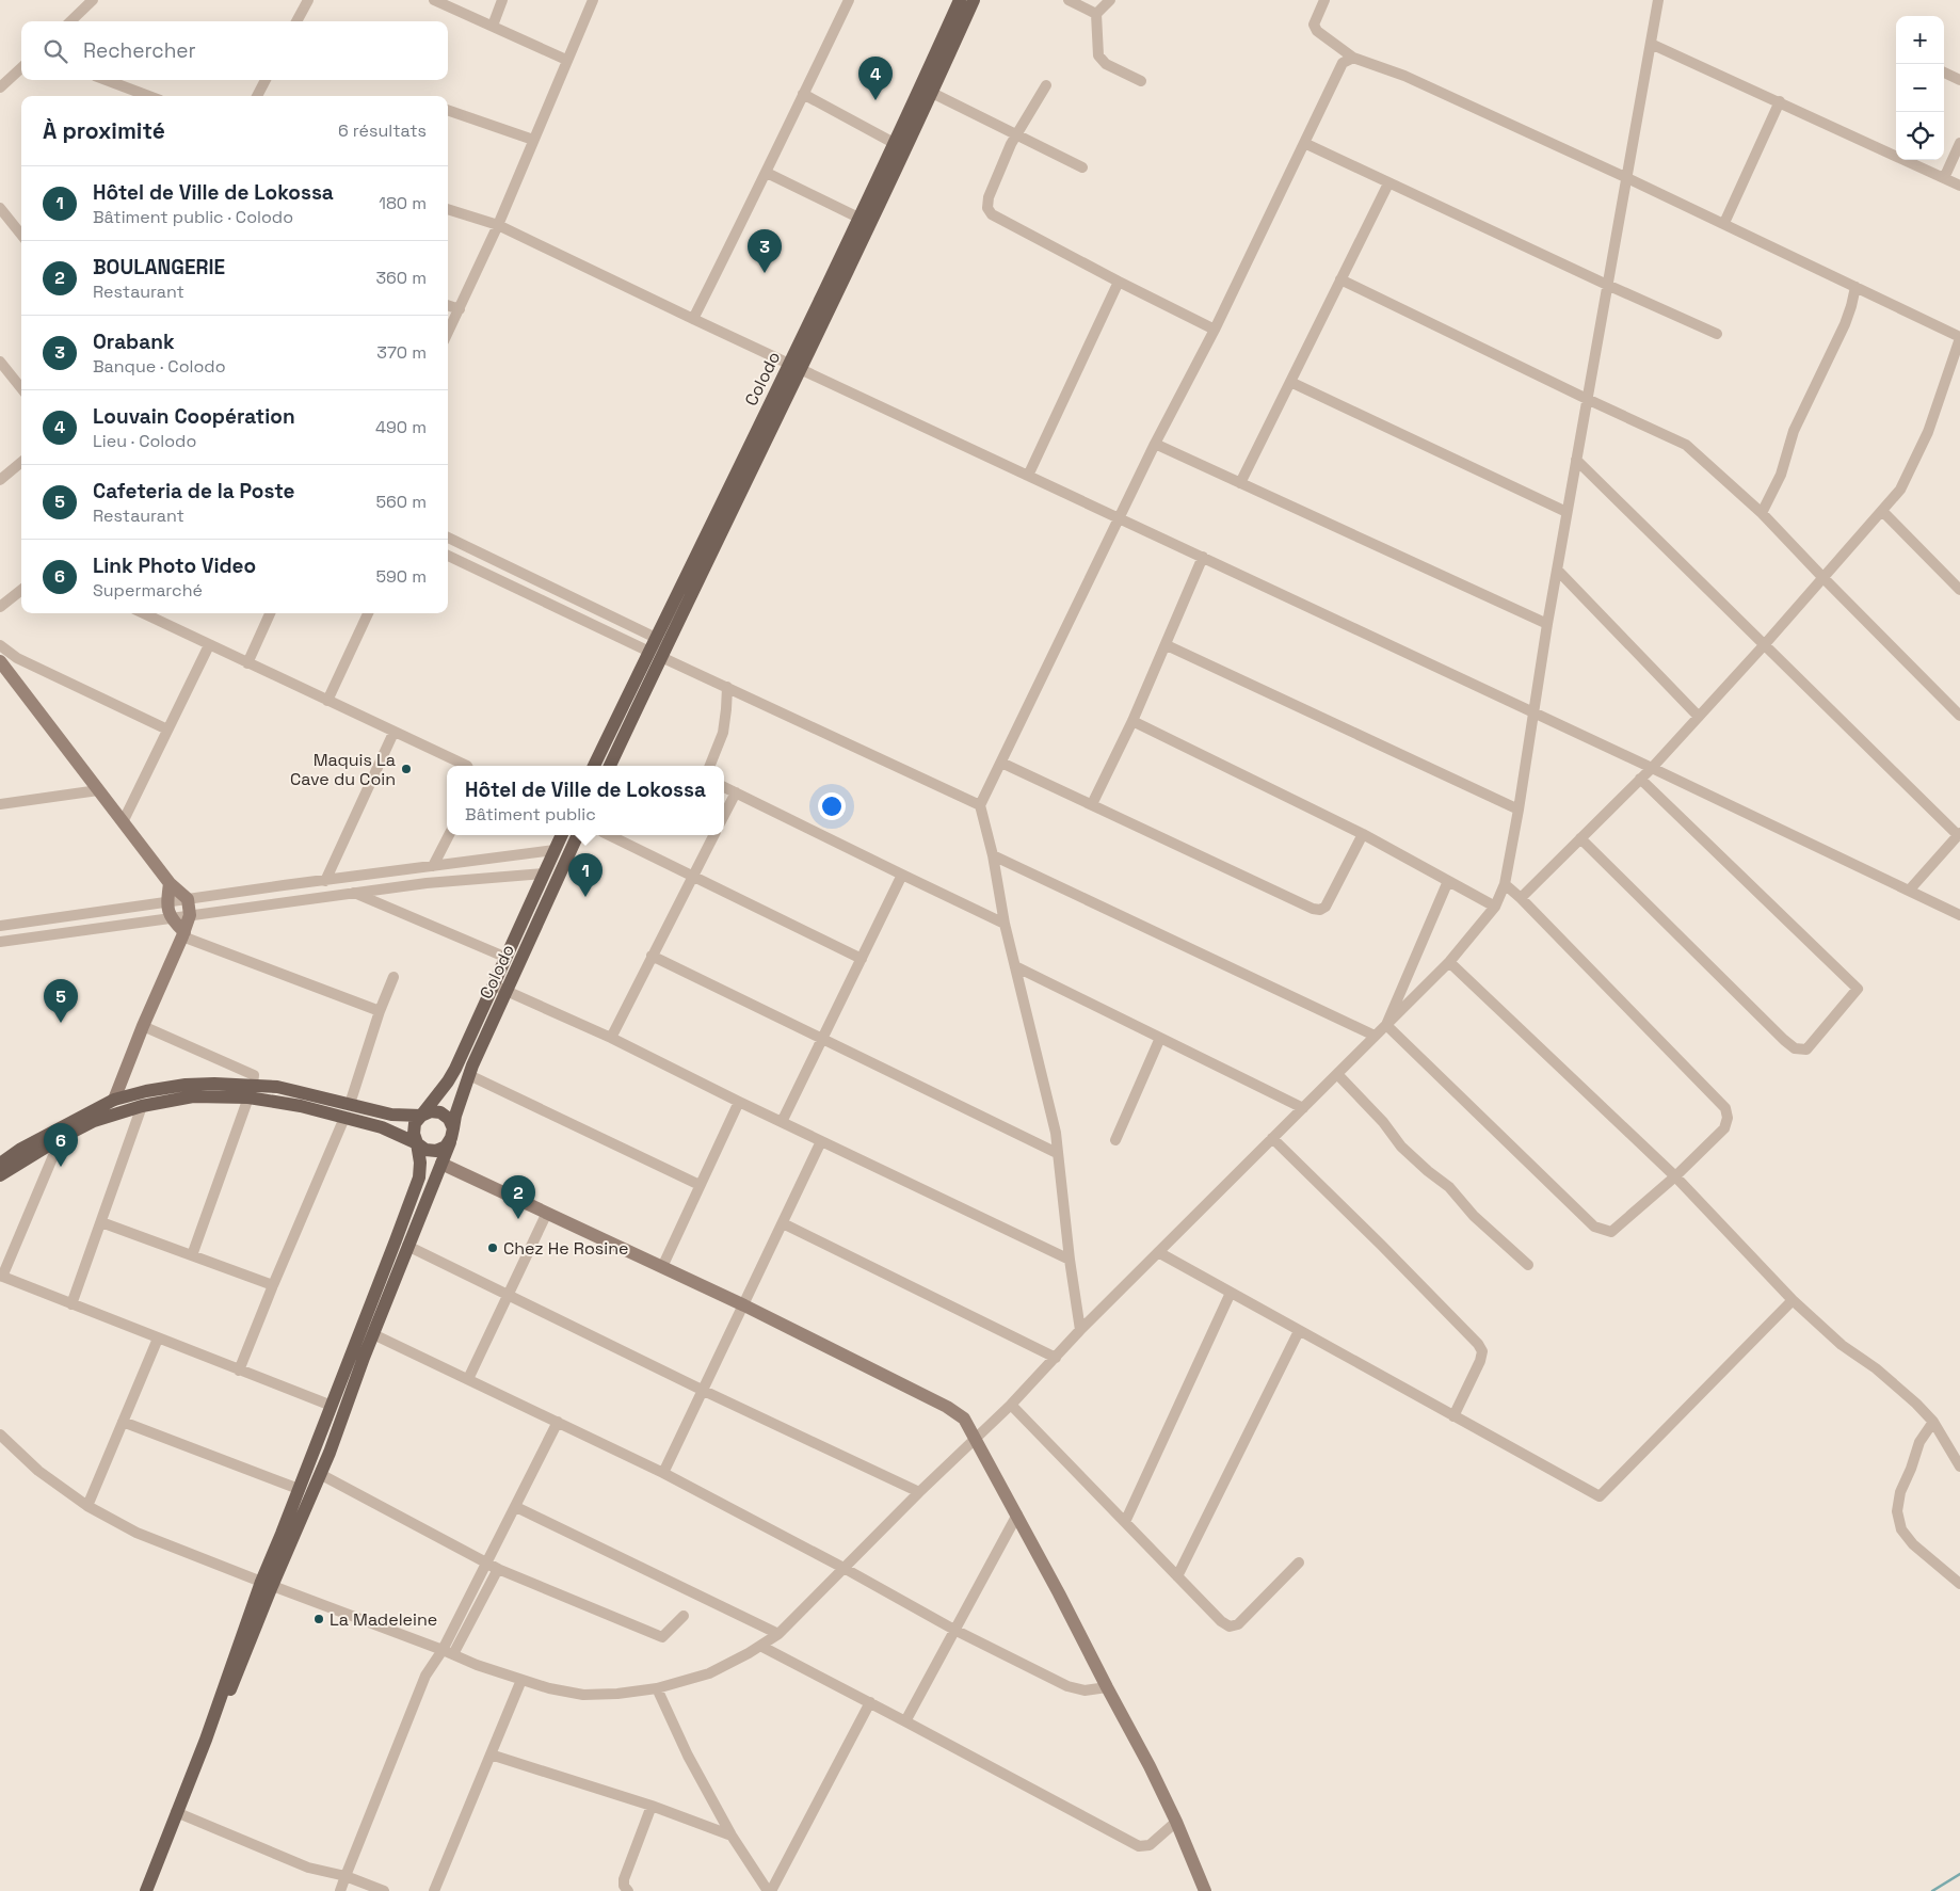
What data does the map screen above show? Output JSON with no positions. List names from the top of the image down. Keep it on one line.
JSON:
{"streets":{"main road":["Colodo"]},"places":["Maquis La Cave du Coin","Chez He Rosine","La Madeleine"],"page":{"map_buttons":["+","−"],"search":"Rechercher","pins":["4","3","1","5","6","2"],"heading":["À proximité","6 résultats"],"list":[{"mark":"1","name":"Hôtel de Ville de Lokossa","note":"Bâtiment public · Colodo","value":"180 m"},{"mark":"2","name":"BOULANGERIE","note":"Restaurant","value":"360 m"},{"mark":"3","name":"Orabank","note":"Banque · Colodo","value":"370 m"},{"mark":"4","name":"Louvain Coopération","note":"Lieu · Colodo","value":"490 m"},{"mark":"5","name":"Cafeteria de la Poste","note":"Restaurant","value":"560 m"},{"mark":"6","name":"Link Photo Video","note":"Supermarché","value":"590 m"}],"popup":["Hôtel de Ville de Lokossa","Bâtiment public"]}}
